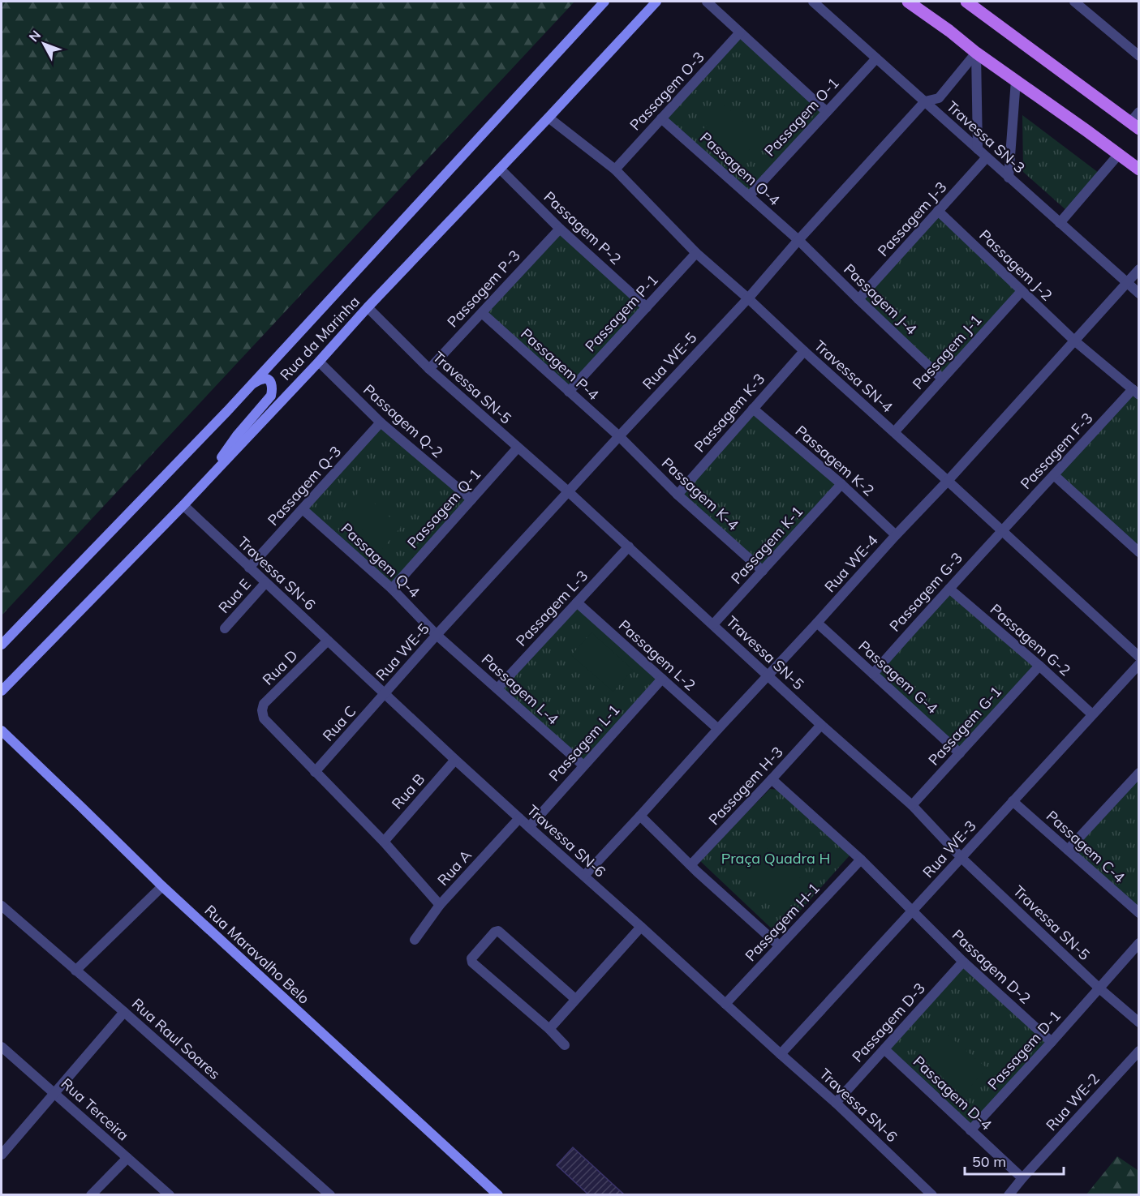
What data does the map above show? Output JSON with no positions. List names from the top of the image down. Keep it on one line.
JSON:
{"streets":{"main road":["Rua da Marinha","Rua Maravalho Belo"],"street":["Passagem O-3","Passagem O-1","Travessa SN-3","Passagem O-4","Passagem J-3","Passagem P-2","Passagem J-2","Passagem P-3","Passagem J-4","Passagem P-1","Passagem J-1","Rua WE-5","Passagem P-4","Travessa SN-4","Travessa SN-5","Passagem K-3","Passagem Q-2","Passagem F-3","Passagem K-2","Passagem Q-3","Passagem K-4","Passagem Q-1","Passagem K-1","Passagem Q-4","Rua WE-4","Travessa SN-6","Passagem G-3","Rua E","Passagem L-3","Passagem G-2","Passagem L-2","Rua D","Passagem G-4","Passagem L-4","Rua C","Passagem G-1","Passagem L-1","Passagem H-3","Rua B","Passagem C-4","Rua WE-3","Rua A","Passagem H-1","Passagem D-2","Passagem D-3","Rua Raul Soares","Passagem D-1","Passagem D-4","Rua WE-2","Rua Terceira"]},"crossings":[["Passagem O-3","Passagem O-4"],["Passagem O-3","Travessa SN-4"],["Passagem O-1","Travessa SN-3"],["Passagem O-1","Passagem O-4"],["Travessa SN-3","Passagem J-3"],["Travessa SN-3","Rua WE-5"],["Travessa SN-3","Rua WE-4"],["Passagem O-4","Passagem J-4"],["Passagem O-4","Rua WE-5"],["Passagem J-3","Passagem J-2"],["Passagem J-3","Passagem J-4"],["Passagem P-2","Passagem P-3"],["Passagem P-2","Passagem P-1"],["Passagem P-2","Rua da Marinha"],["Passagem J-2","Passagem J-1"],["Passagem J-2","Passagem F-3"],["Passagem J-2","Rua WE-4"],["Passagem P-3","Passagem P-4"],["Passagem P-3","Travessa SN-5"],["Passagem J-4","Passagem J-1"],["Passagem J-4","Rua WE-5"],["Passagem P-1","Passagem P-4"],["Passagem P-1","Travessa SN-4"],["Rua da Marinha","Travessa SN-4"],["Rua da Marinha","Travessa SN-5"],["Rua da Marinha","Passagem Q-2"],["Rua da Marinha","Travessa SN-6"],["Passagem J-1","Travessa SN-4"],["Rua WE-5","Passagem P-4"],["Rua WE-5","Travessa SN-4"],["Rua WE-5","Travessa SN-5"],["Rua WE-5","Passagem K-4"],["Rua WE-5","Passagem Q-4"],["Rua WE-5","Travessa SN-6"],["Rua WE-5","Passagem L-4"],["Rua WE-5","Rua C"],["Passagem P-4","Passagem K-4"],["Travessa SN-4","Passagem K-3"],["Travessa SN-4","Passagem F-3"],["Travessa SN-4","Rua WE-4"],["Travessa SN-4","Passagem G-3"],["Travessa SN-5","Passagem Q-1"],["Travessa SN-5","Passagem K-1"],["Travessa SN-5","Rua WE-4"],["Travessa SN-5","Passagem L-3"],["Travessa SN-5","Passagem G-1"],["Travessa SN-5","Passagem H-3"],["Travessa SN-5","Rua WE-3"],["Travessa SN-5","Passagem D-1"],["Passagem K-3","Passagem K-2"],["Passagem K-3","Passagem K-4"],["Passagem Q-2","Passagem Q-3"],["Passagem Q-2","Passagem Q-1"],["Passagem F-3","Passagem G-3"],["Passagem K-2","Passagem K-1"],["Passagem K-2","Rua WE-4"],["Passagem Q-3","Passagem Q-4"],["Passagem Q-3","Travessa SN-6"],["Passagem K-4","Passagem K-1"],["Passagem Q-1","Passagem Q-4"],["Passagem Q-4","Passagem L-4"],["Rua WE-4","Travessa SN-6"],["Rua WE-4","Passagem L-2"],["Rua WE-4","Passagem G-4"],["Travessa SN-6","Rua E"],["Travessa SN-6","Rua D"],["Travessa SN-6","Rua C"],["Travessa SN-6","Passagem L-1"],["Travessa SN-6","Rua B"],["Travessa SN-6","Rua WE-3"],["Travessa SN-6","Rua A"],["Travessa SN-6","Passagem H-1"],["Travessa SN-6","Passagem D-3"],["Passagem G-3","Passagem G-2"],["Passagem G-3","Passagem G-4"],["Passagem L-3","Passagem L-2"],["Passagem L-3","Passagem L-4"],["Passagem G-2","Passagem G-1"],["Passagem G-2","Rua WE-3"],["Passagem L-2","Passagem L-1"],["Rua D","Rua C"],["Passagem G-4","Passagem G-1"],["Passagem L-4","Passagem L-1"],["Passagem H-3","Passagem D-2"],["Passagem C-4","Rua WE-3"],["Rua WE-3","Passagem D-2"],["Passagem H-1","Passagem D-2"],["Passagem D-2","Passagem D-3"],["Passagem D-2","Passagem D-1"],["Passagem D-3","Passagem D-4"],["Passagem D-1","Passagem D-4"],["Passagem D-4","Rua WE-2"]],"parks":["Praça Quadra H"],"scale_bar":"50 m","north":"top left"}
